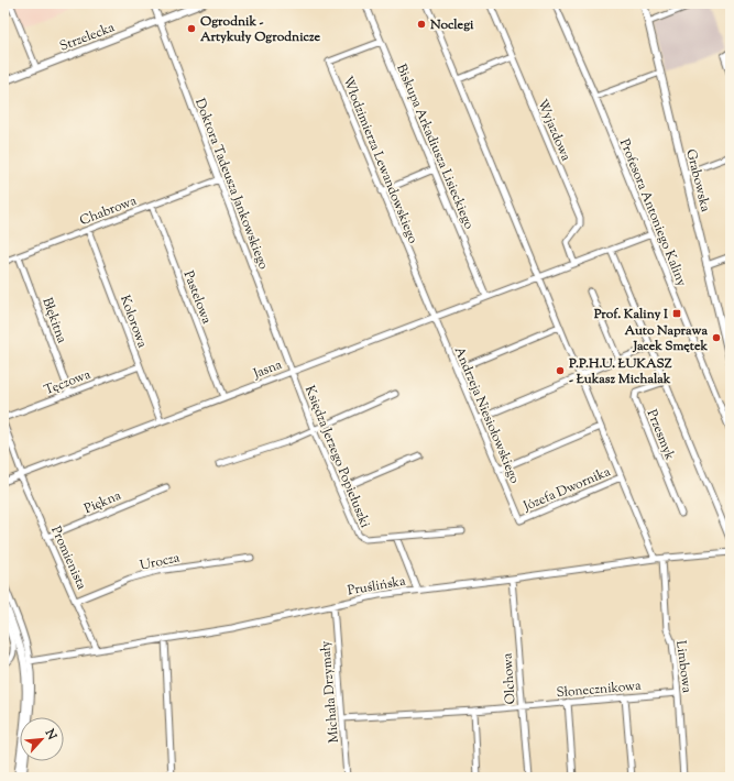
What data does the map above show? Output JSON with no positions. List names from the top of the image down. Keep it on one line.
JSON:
{"streets":{"street":["Strzelecka","Wyjazdowa","Biskupa Arkadiusza Lisieckiego","Włodzimierza Lewandowskiego","Grabowska","Doktora Tadeusza Jankowskiego","Chabrowa","Profesora Antoniego Kaliny","Pastelowa","Błękitna","Kolorowa","Jasna","Tęczowa","Andrzeja Niesiołowskiego","Przesmyk","Księdza Jerzego Popiełuszki","Józefa Dwornika","Piękna","Promienista","Urocza","Pruślińska","Limbowa","Olchowa","Słonecznikowa","Michała Drzymały"]},"crossings":[["Strzelecka","Doktora Tadeusza Jankowskiego"],["Wyjazdowa","Jasna"],["Biskupa Arkadiusza Lisieckiego","Włodzimierza Lewandowskiego"],["Biskupa Arkadiusza Lisieckiego","Jasna"],["Włodzimierza Lewandowskiego","Jasna"],["Włodzimierza Lewandowskiego","Andrzeja Niesiołowskiego"],["Doktora Tadeusza Jankowskiego","Chabrowa"],["Doktora Tadeusza Jankowskiego","Jasna"],["Doktora Tadeusza Jankowskiego","Księdza Jerzego Popiełuszki"],["Chabrowa","Pastelowa"],["Chabrowa","Błękitna"],["Chabrowa","Kolorowa"],["Profesora Antoniego Kaliny","Jasna"],["Pastelowa","Jasna"],["Błękitna","Tęczowa"],["Kolorowa","Jasna"],["Kolorowa","Tęczowa"],["Jasna","Andrzeja Niesiołowskiego"],["Jasna","Księdza Jerzego Popiełuszki"],["Jasna","Promienista"],["Andrzeja Niesiołowskiego","Józefa Dwornika"],["Piękna","Promienista"],["Promienista","Urocza"],["Promienista","Pruślińska"],["Pruślińska","Limbowa"],["Pruślińska","Olchowa"],["Pruślińska","Michała Drzymały"],["Limbowa","Słonecznikowa"],["Olchowa","Słonecznikowa"],["Słonecznikowa","Michała Drzymały"]],"places":{"other":["Noclegi","Ogrodnik - Artykuły Ogrodnicze","Auto Naprawa Jacek Smętek","P.P.H.U. ŁUKASZ - Łukasz Michalak"],"transit":["Prof. Kaliny I"]},"north":"top right"}
